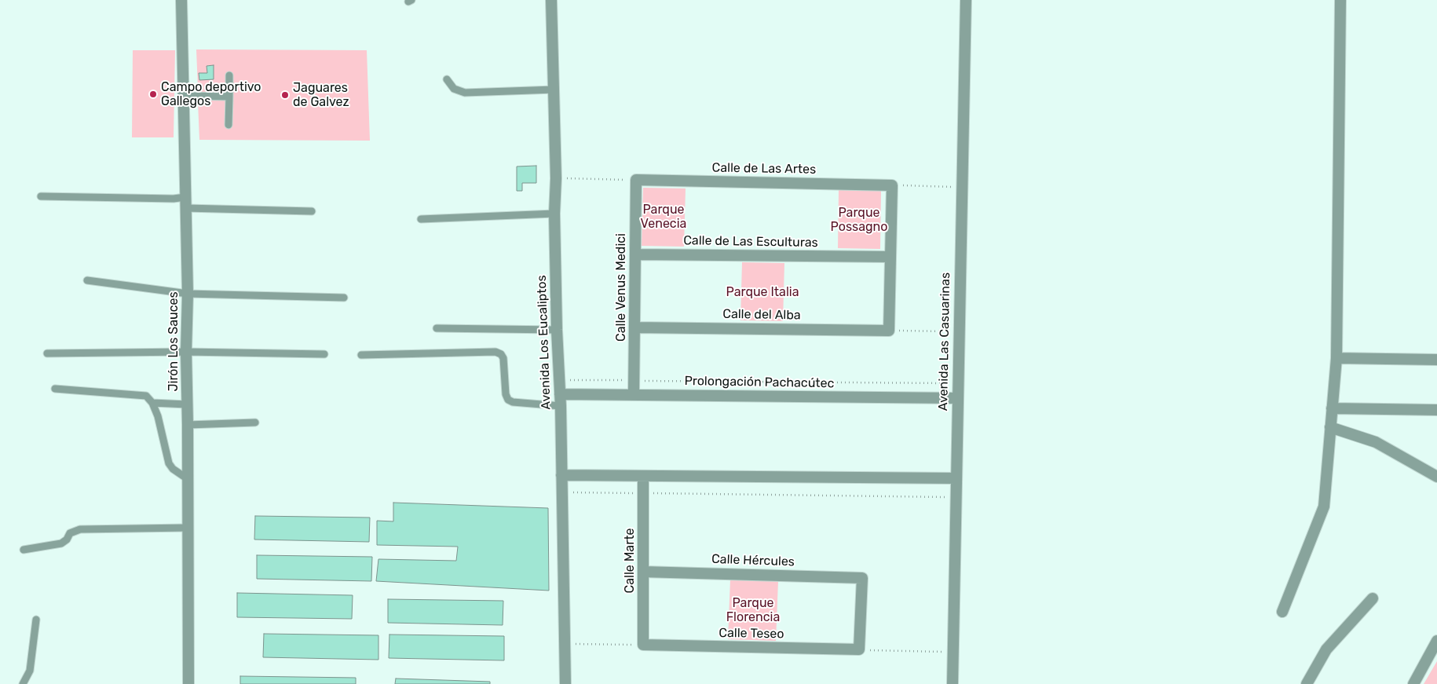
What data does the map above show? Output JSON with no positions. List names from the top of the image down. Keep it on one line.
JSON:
{"streets":{"street":["Calle de Las Artes","Calle de Las Esculturas","Calle Venus Medici","Calle del Alba","Jirón Los Sauces","Avenida Las Casuarinas","Avenida Los Eucaliptos","Prolongación Pachacútec","Calle Marte","Calle Hércules","Calle Teseo"]},"crossings":[["Calle de Las Artes","Calle Venus Medici"],["Calle de Las Esculturas","Calle Venus Medici"],["Calle Venus Medici","Calle del Alba"],["Calle Venus Medici","Prolongación Pachacútec"],["Avenida Las Casuarinas","Prolongación Pachacútec"],["Avenida Los Eucaliptos","Prolongación Pachacútec"],["Calle Marte","Calle Hércules"],["Calle Marte","Calle Teseo"],["Calle Hércules","Calle Teseo"]],"parks":["Parque Venecia","Parque Possagno","Parque Italia","Parque Florencia"],"places":["Campo deportivo Gallegos","Jaguares de Galvez"]}
